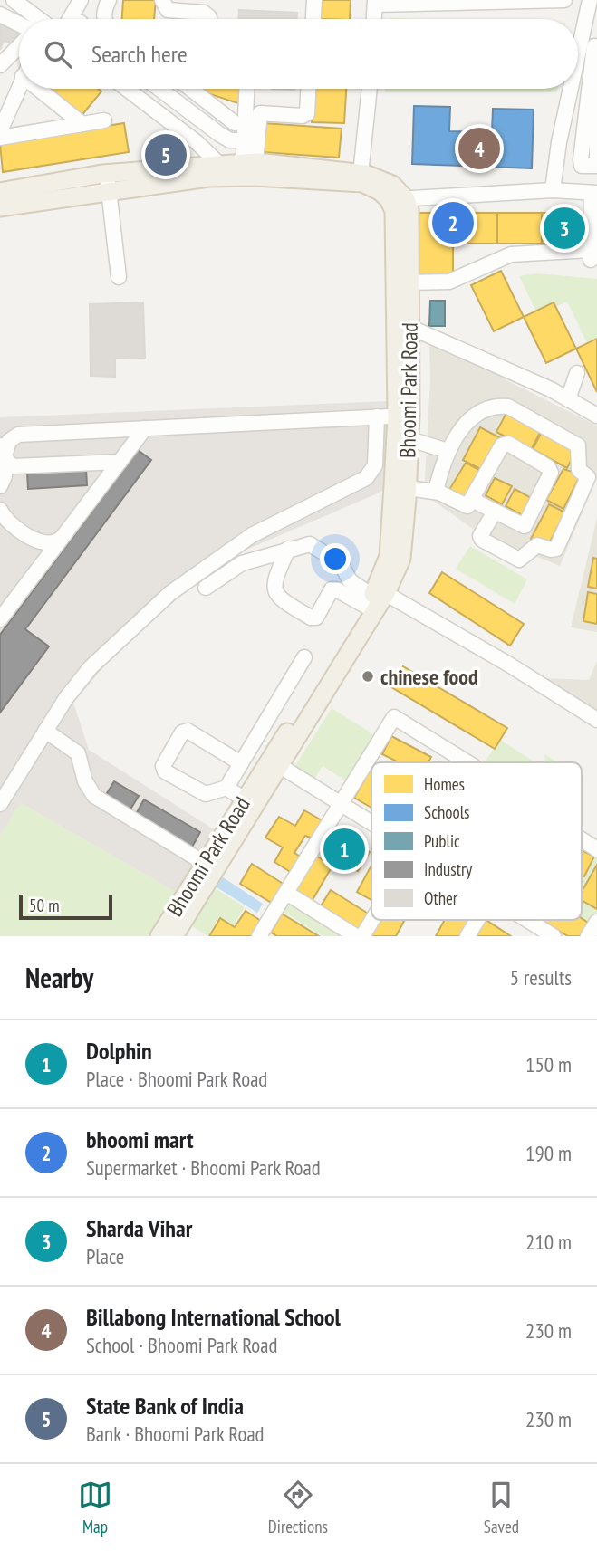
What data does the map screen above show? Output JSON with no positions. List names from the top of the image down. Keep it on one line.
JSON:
{"streets":{"main road":["Bhoomi Park Road"]},"places":["chinese food"],"legend":["Homes","Schools","Public","Industry","Other"],"scale_bar":"50 m","page":{"search":"Search here","pins":["4","5","2","3","1"],"scale":"50 m","heading":["Nearby","5 results"],"list":[{"mark":"1","name":"Dolphin","note":"Place · Bhoomi Park Road","value":"150 m"},{"mark":"2","name":"bhoomi mart","note":"Supermarket · Bhoomi Park Road","value":"190 m"},{"mark":"3","name":"Sharda Vihar","note":"Place","value":"210 m"},{"mark":"4","name":"Billabong International School","note":"School · Bhoomi Park Road","value":"230 m"},{"mark":"5","name":"State Bank of India","note":"Bank · Bhoomi Park Road","value":"230 m"}],"nav":["Map","Directions","Saved"]}}
